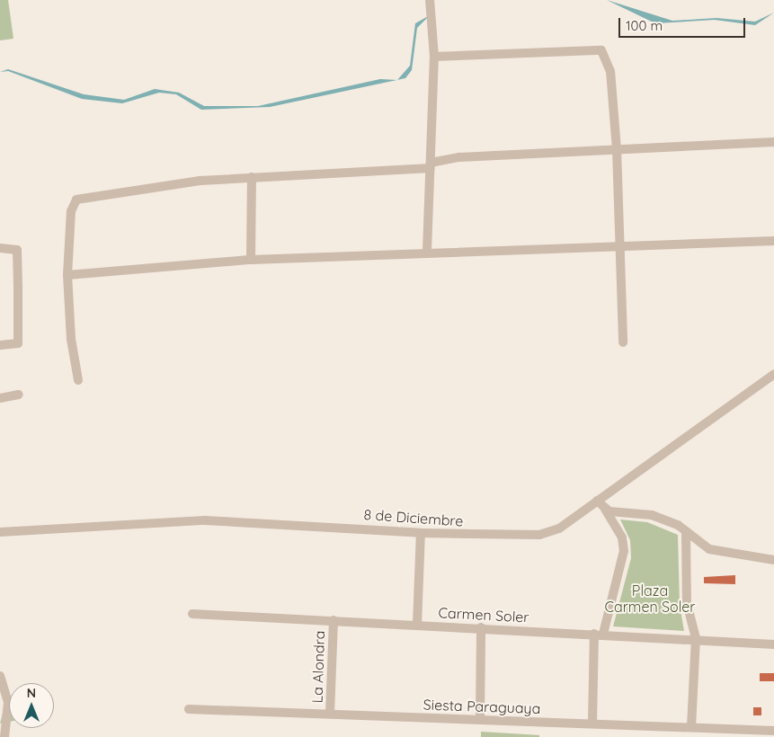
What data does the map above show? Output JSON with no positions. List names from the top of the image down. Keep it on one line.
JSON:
{"streets":{"street":["8 de Diciembre","Carmen Soler","La Alondra","Siesta Paraguaya"]},"crossings":[["Carmen Soler","La Alondra"],["La Alondra","Siesta Paraguaya"]],"parks":["Plaza Carmen Soler"],"scale_bar":"100 m","north":"top"}
